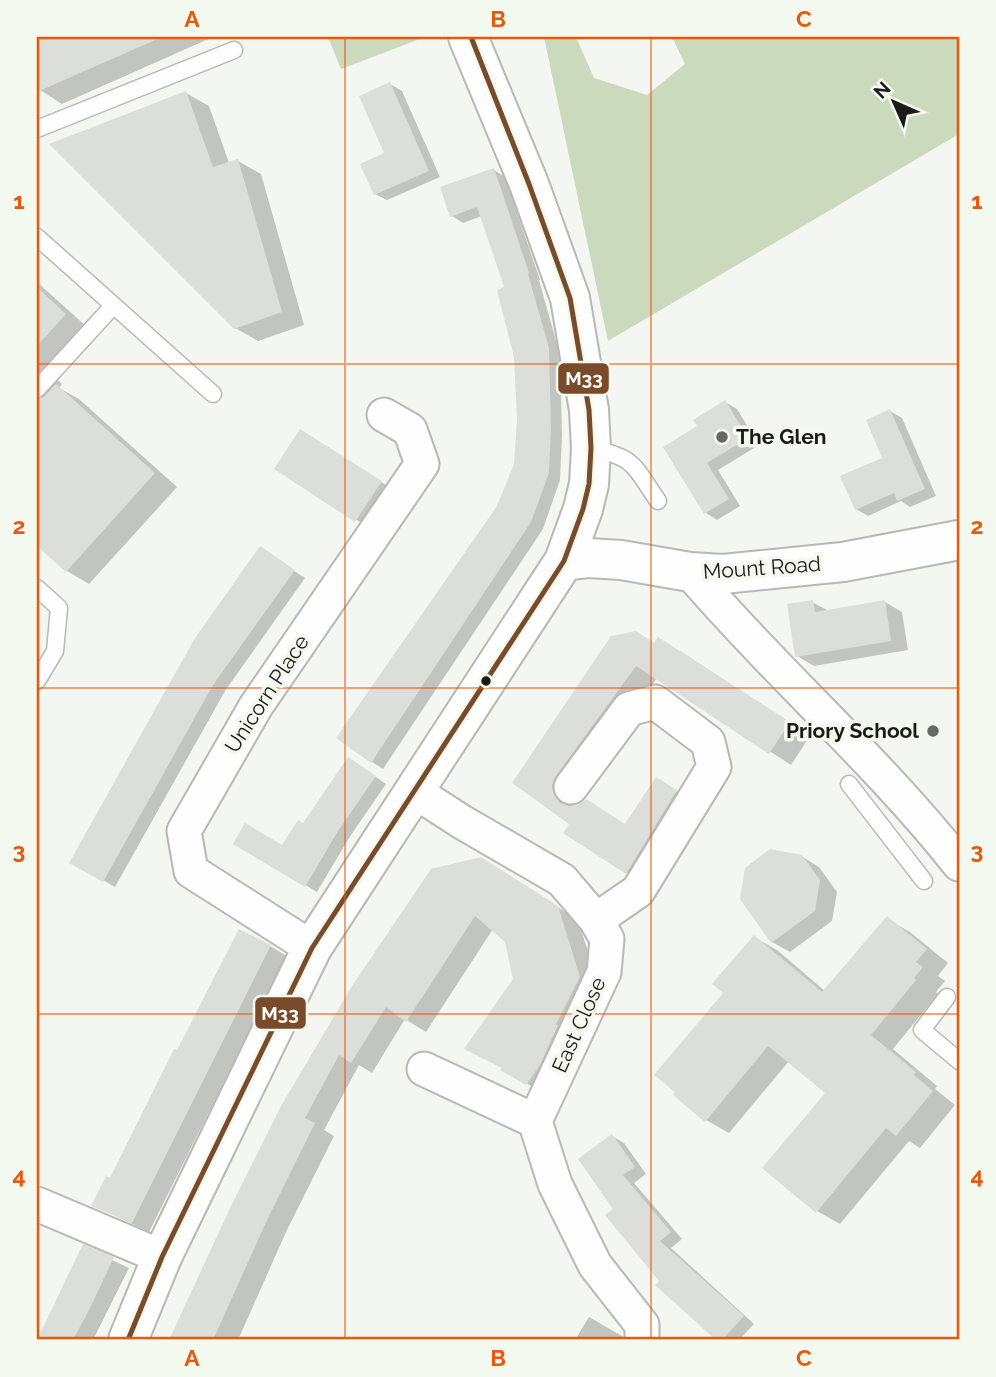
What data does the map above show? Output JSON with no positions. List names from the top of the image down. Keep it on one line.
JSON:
{"streets":{"street":["Mount Road","Unicorn Place","East Close"]},"places":["The Glen","Priory School"],"lines":["transit line M33"],"north":"top left","grid":{"columns":["A","B","C"],"rows":["1","2","3","4"]}}
